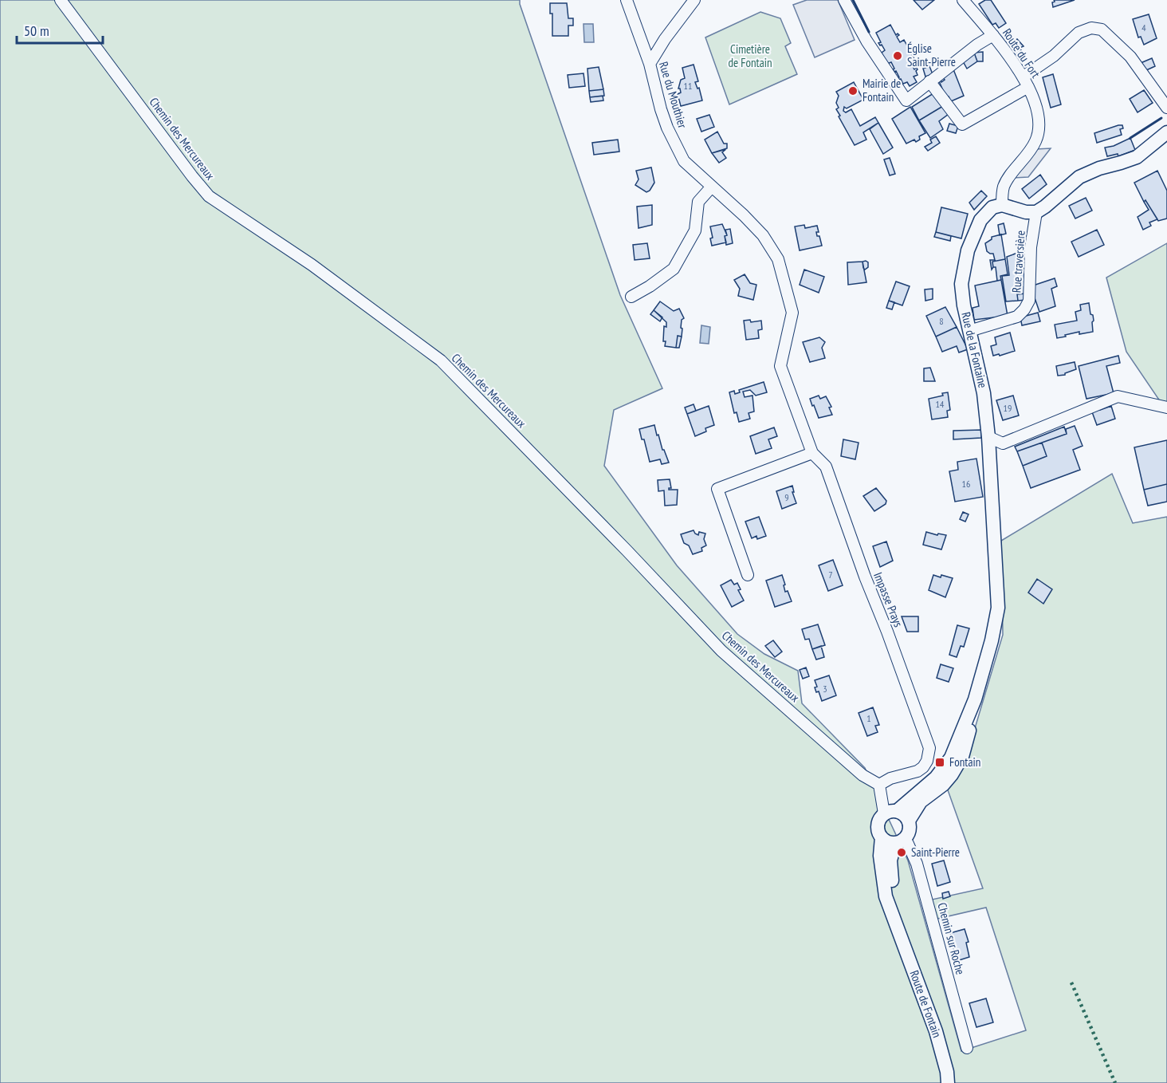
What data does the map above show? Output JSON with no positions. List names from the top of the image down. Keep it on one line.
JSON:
{"streets":{"street":["Route du Fort","Rue du Mouthier","Chemin des Mercureaux","Rue traversière","Rue de la Fontaine","Impasse Prays","Chemin sur Roche","Route de Fontain"]},"crossings":[["Route du Fort","Rue de la Fontaine"],["Rue du Mouthier","Impasse Prays"],["Chemin des Mercureaux","Impasse Prays"],["Rue traversière","Rue de la Fontaine"],["Rue de la Fontaine","Chemin sur Roche"],["Rue de la Fontaine","Route de Fontain"],["Chemin sur Roche","Route de Fontain"]],"parks":["Cimetière de Fontain"],"places":{"other":["Église Saint-Pierre","Mairie de Fontain","Saint-Pierre"],"transit":["Fontain"]},"house_numbers":["4","11","8","14","19","16","9","7","3","1"],"scale_bar":"50 m"}
